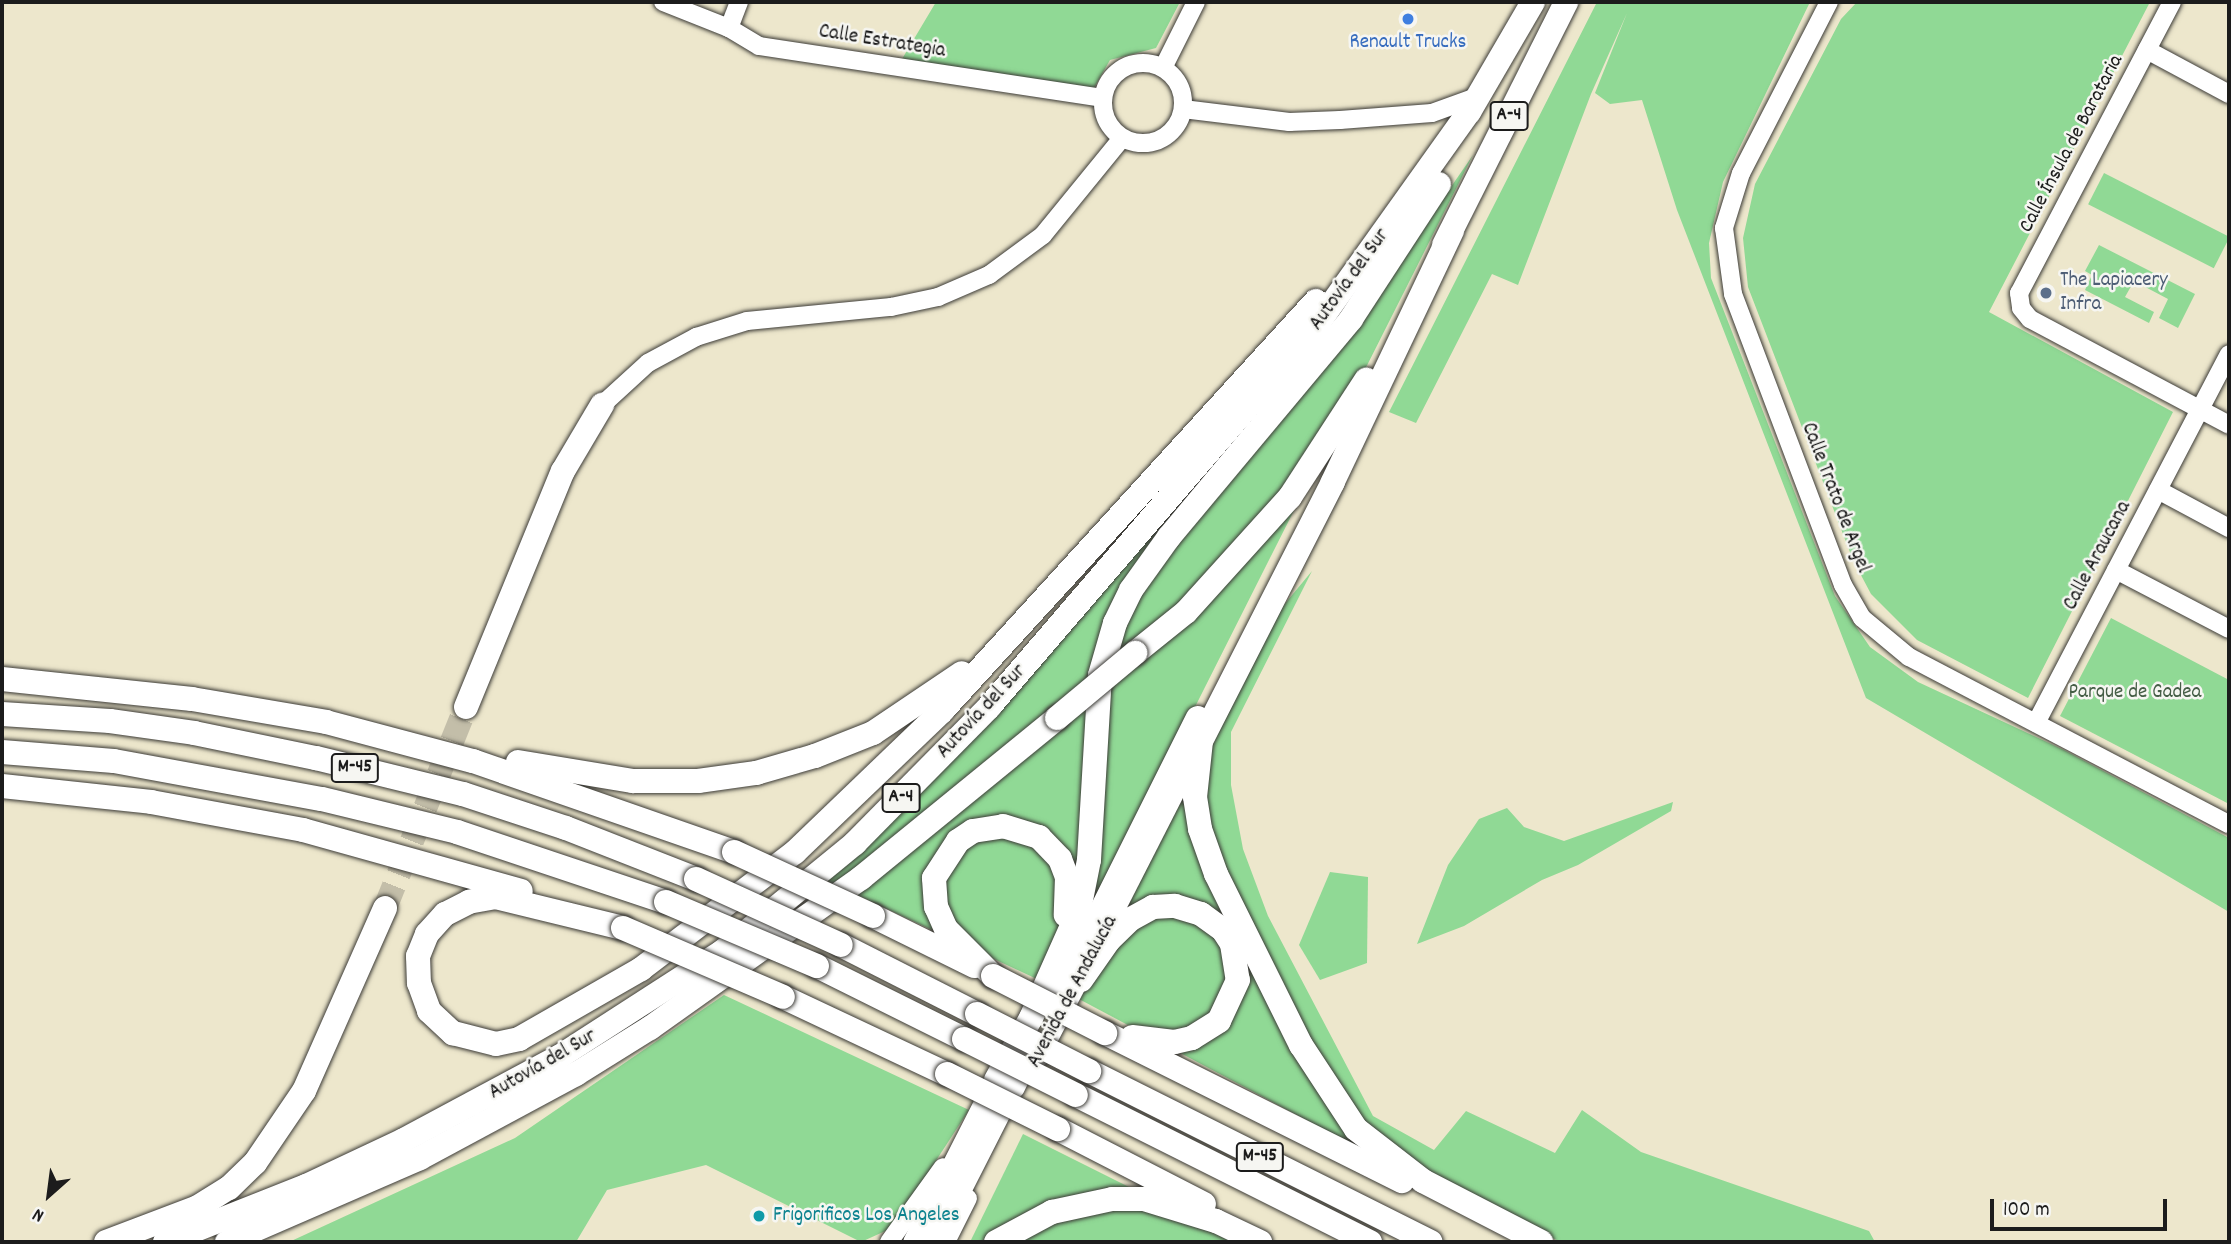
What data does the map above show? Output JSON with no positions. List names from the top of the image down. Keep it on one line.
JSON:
{"streets":{"highway":["A-4","Autovía del Sur","M-45"],"main road":["Avenida de Andalucía"],"street":["Calle Estrategia","Calle Ínsula de Barataria","Calle Trato de Argel","Calle Araucana"]},"crossings":[["Calle Ínsula de Barataria","Calle Araucana"],["Calle Trato de Argel","Calle Araucana"]],"parks":["Parque de Gadea"],"places":["Renault Trucks","The Lapiacery Infra","Frigorificos Los Angeles"],"scale_bar":"100 m","north":"bottom left"}
